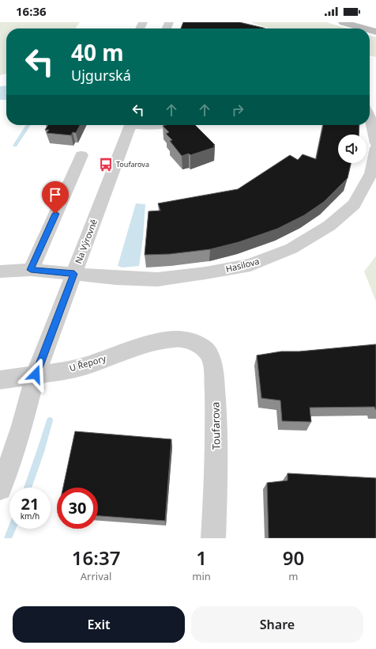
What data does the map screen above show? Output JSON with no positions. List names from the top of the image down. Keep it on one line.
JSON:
{"streets":{"street":["Na Výrovně","Hasilova","U Řepory","Toufarova"]},"crossings":[["Na Výrovně","Hasilova"],["Na Výrovně","U Řepory"],["U Řepory","Toufarova"]],"places":{"bus stop":["Toufarova"]},"page":{"status":"16:36","turn":["40 m","Ujgurská"],"speed":"21 km/h","limit":"30","eta":["16:37","Arrival","1","min","90","m"],"buttons":["Exit","Share"]}}
